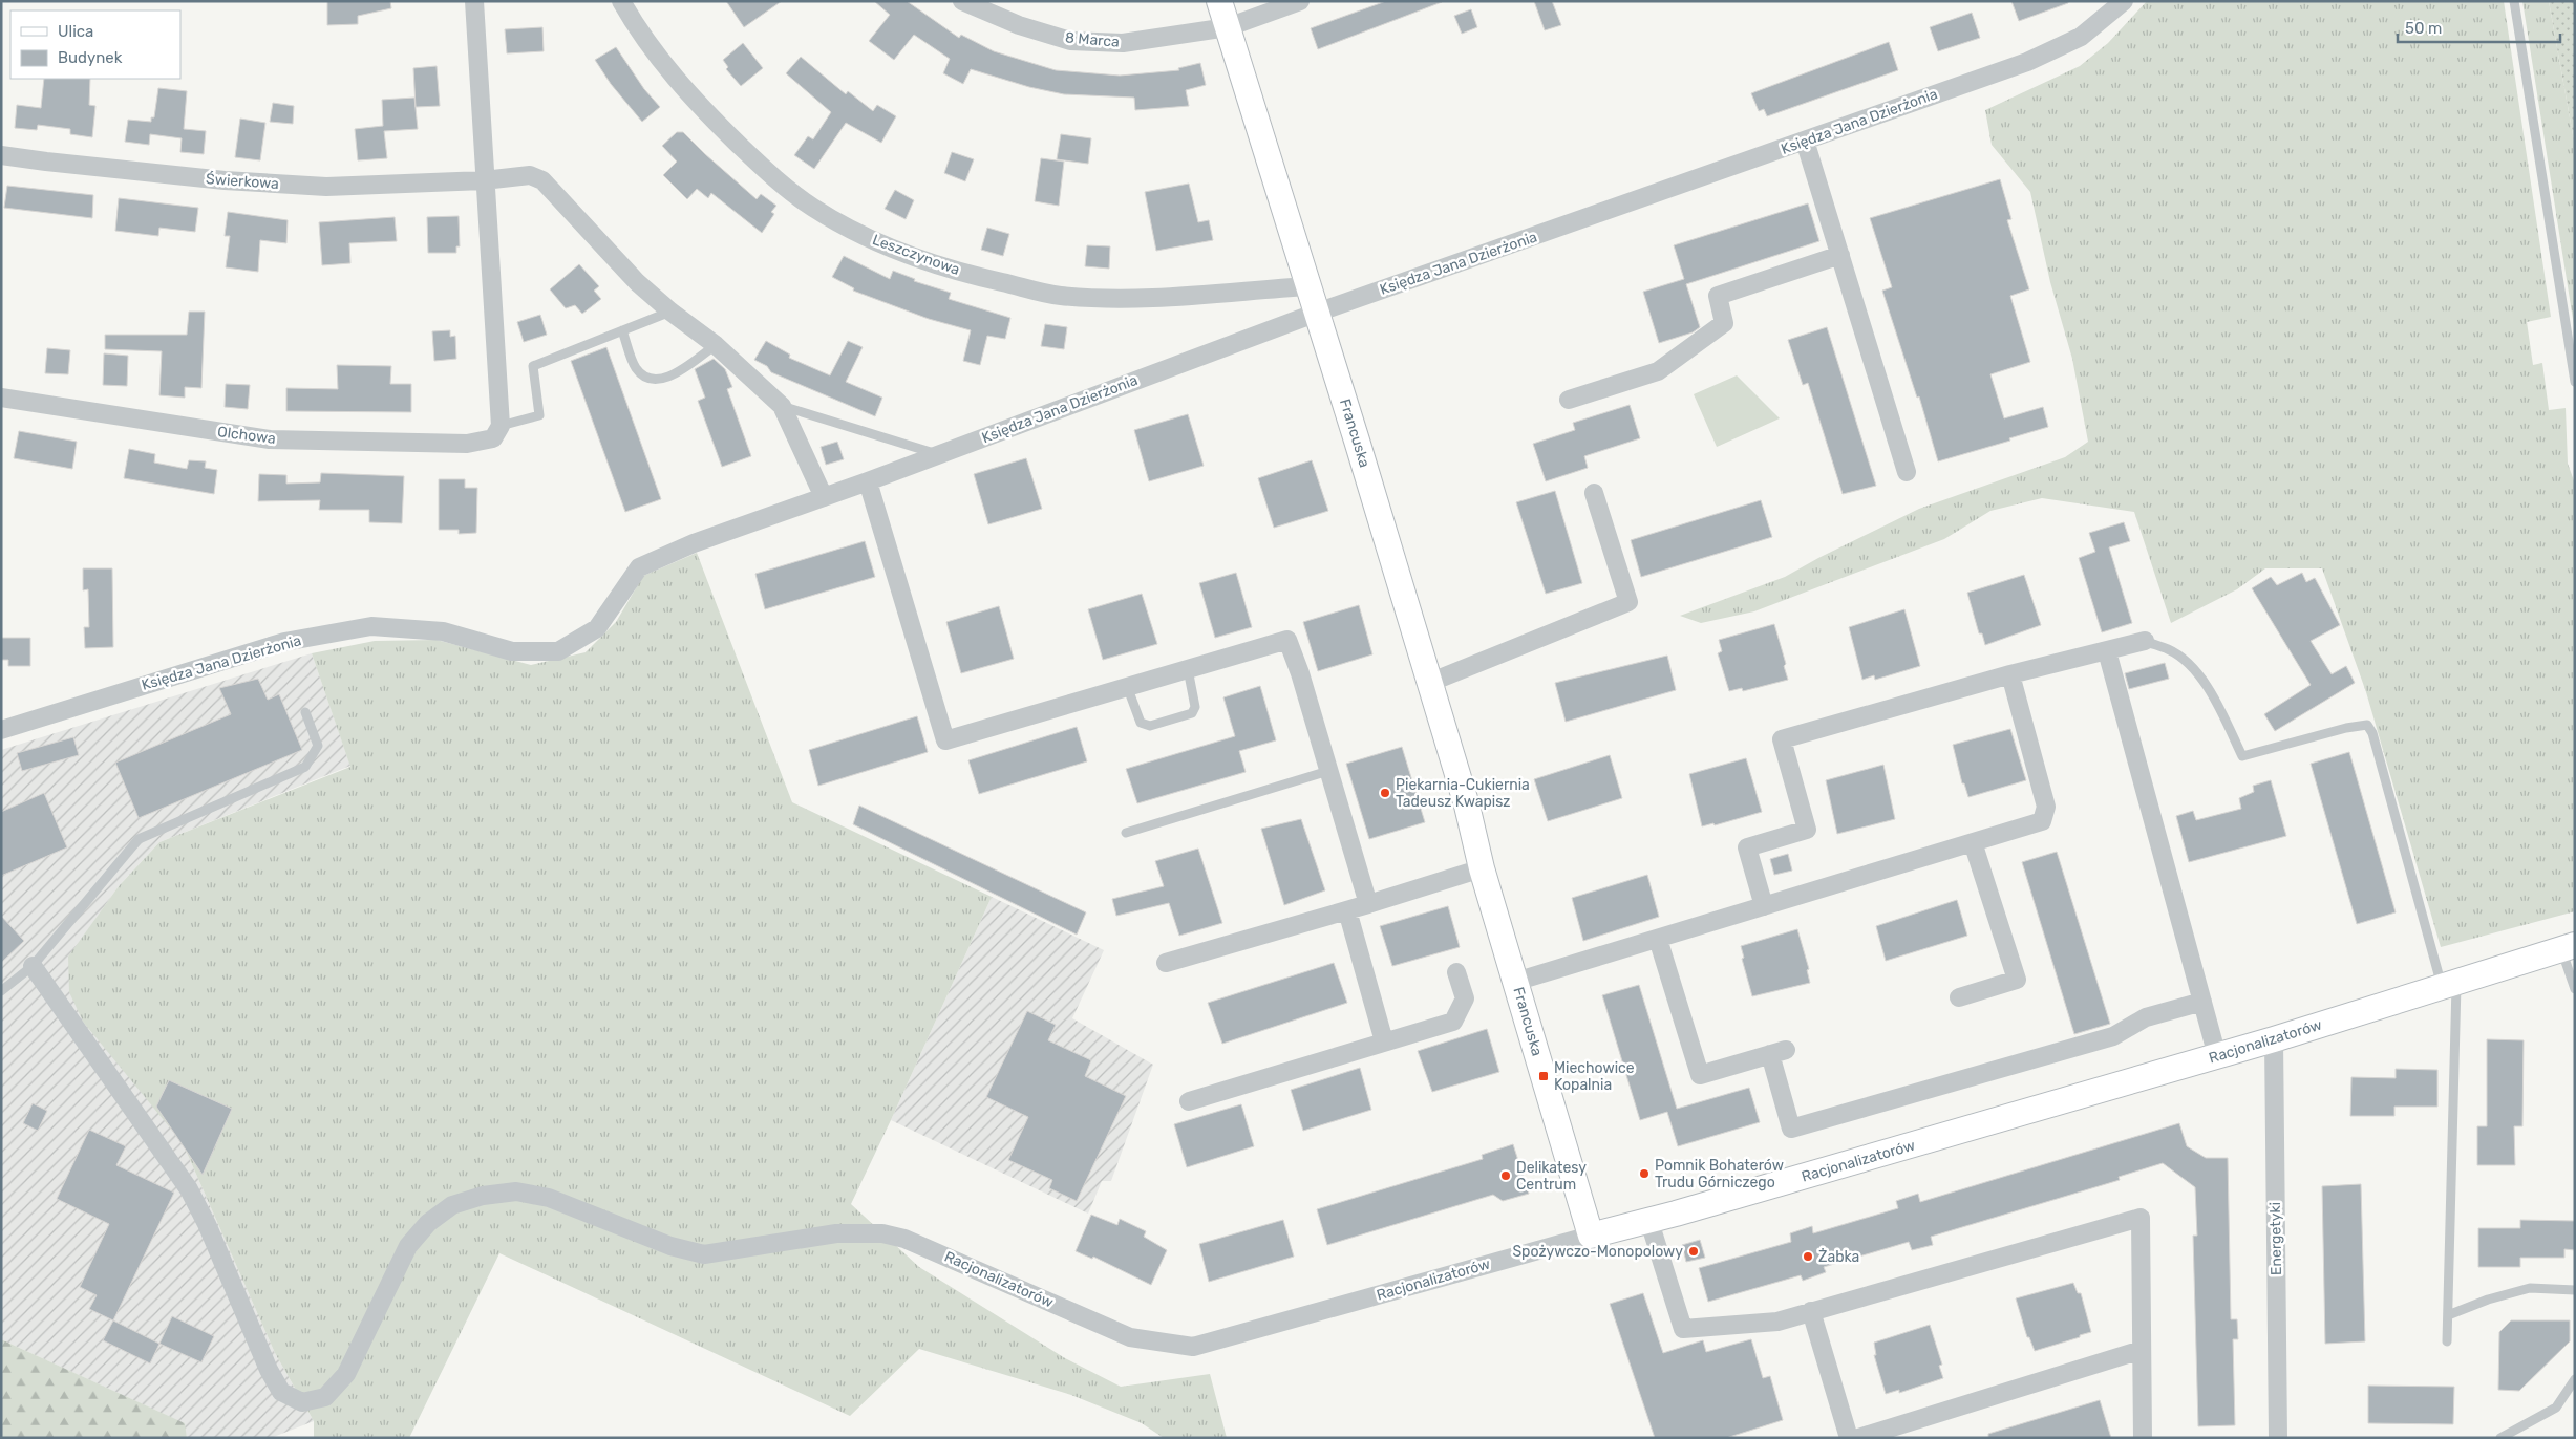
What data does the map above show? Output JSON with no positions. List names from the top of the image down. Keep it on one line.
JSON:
{"streets":{"street":["8 Marca","Księdza Jana Dzierżonia","Świerkowa","Leszczynowa","Francuska","Olchowa","Racjonalizatorów","Energetyki"]},"crossings":[["8 Marca","Francuska"],["Księdza Jana Dzierżonia","Francuska"],["Leszczynowa","Francuska"],["Francuska","Racjonalizatorów"],["Racjonalizatorów","Energetyki"]],"places":{"other":["Piekarnia-Cukiernia Tadeusz Kwapisz","Pomnik Bohaterów Trudu Górniczego","Delikatesy Centrum","Spożywczo-Monopolowy","Żabka"],"transit":["Miechowice Kopalnia"]},"legend":["Ulica","Budynek"],"scale_bar":"50 m"}
